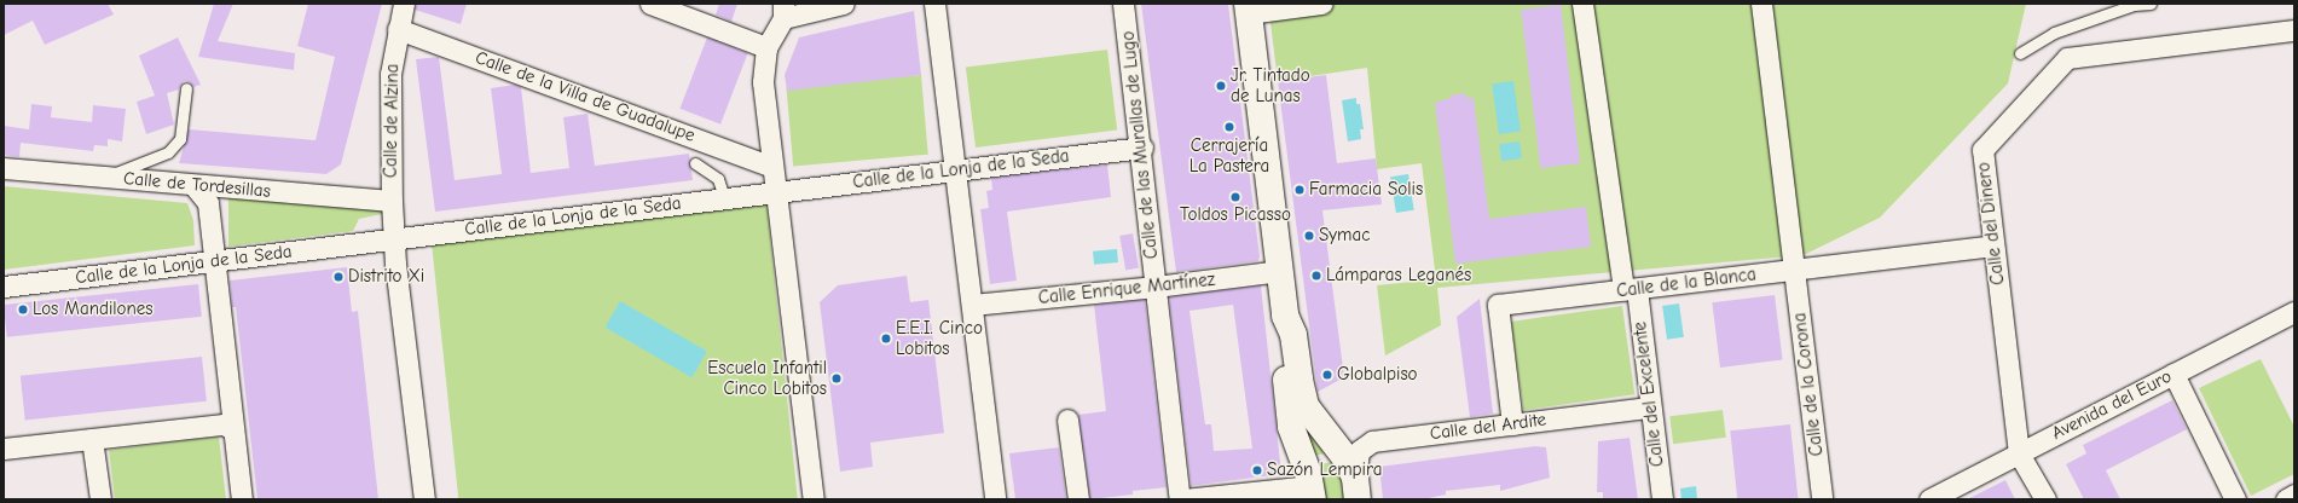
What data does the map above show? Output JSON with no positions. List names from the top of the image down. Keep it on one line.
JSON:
{"streets":{"street":["Calle de la Villa de Guadalupe","Calle de Alzina","Calle de las Murallas de Lugo","Calle de la Lonja de la Seda","Calle de Tordesillas","Calle del Dinero","Calle de la Blanca","Calle Enrique Martínez","Calle de la Corona","Calle del Excelente","Avenida del Euro","Calle del Ardite"]},"crossings":[["Calle de la Villa de Guadalupe","Calle de Alzina"],["Calle de Alzina","Calle de la Lonja de la Seda"],["Calle de Alzina","Calle de Tordesillas"],["Calle de las Murallas de Lugo","Calle de la Lonja de la Seda"],["Calle de las Murallas de Lugo","Calle Enrique Martínez"],["Calle del Dinero","Calle de la Blanca"],["Calle del Dinero","Avenida del Euro"],["Calle de la Blanca","Calle de la Corona"],["Calle de la Blanca","Calle del Excelente"],["Calle de la Blanca","Calle del Ardite"],["Calle del Excelente","Calle del Ardite"]],"places":["Jr. Tintado de Lunas","Cerrajería La Pastera","Farmacia Solis","Toldos Picasso","Symac","Lámparas Leganés","Distrito Xi","Los Mandilones","E.E.I. Cinco Lobitos","Globalpiso","Escuela Infantil Cinco Lobitos","Sazón Lempira"]}
